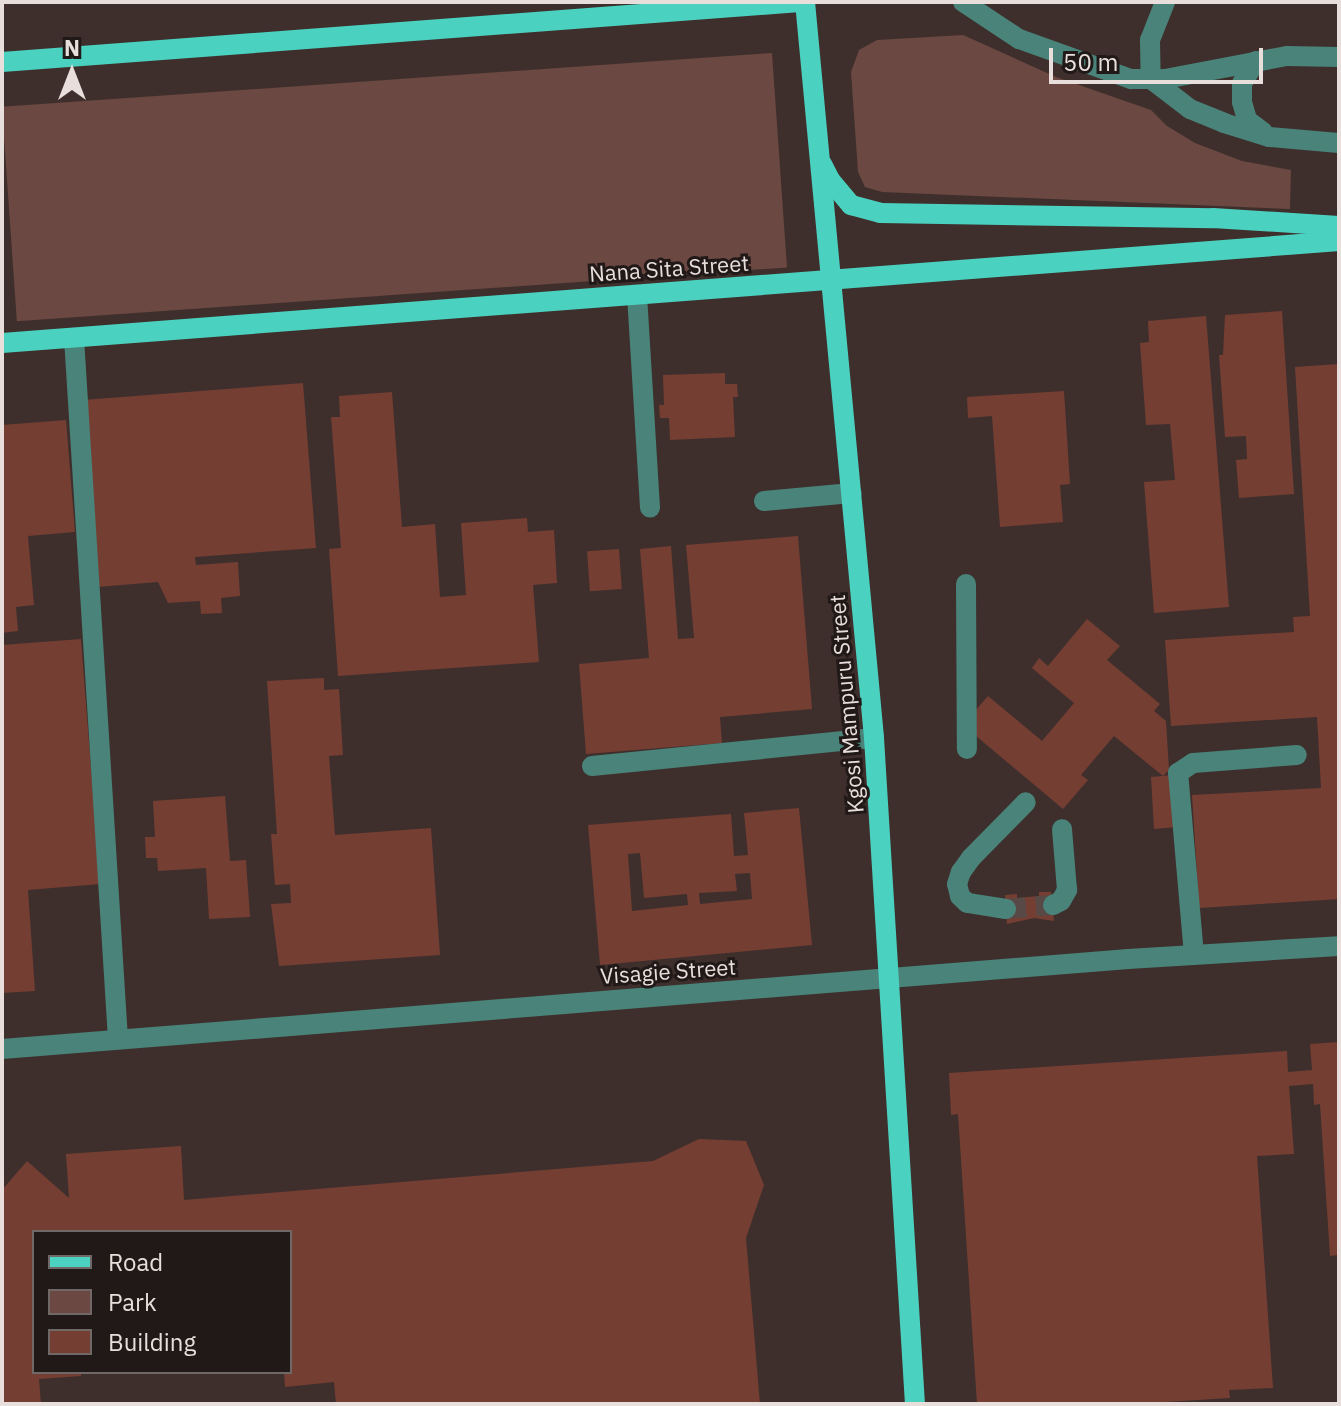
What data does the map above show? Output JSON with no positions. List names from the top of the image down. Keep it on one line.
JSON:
{"streets":{"main road":["Nana Sita Street","Kgosi Mampuru Street"],"street":["Visagie Street"]},"crossings":[["Nana Sita Street","Kgosi Mampuru Street"],["Kgosi Mampuru Street","Visagie Street"]],"legend":["Road","Park","Building"],"scale_bar":"50 m","north":"top"}
